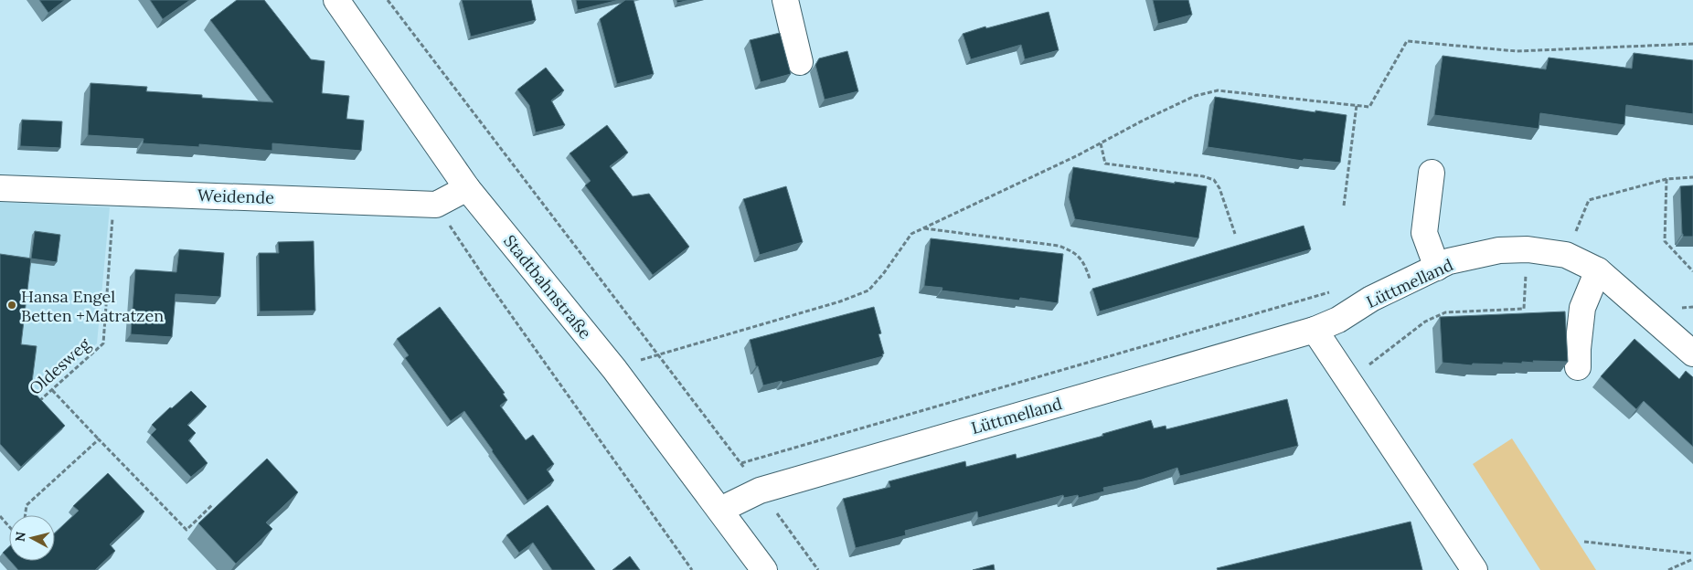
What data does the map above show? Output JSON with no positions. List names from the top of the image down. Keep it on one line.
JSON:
{"streets":{"street":["Weidende","Lüttmelland","Stadtbahnstraße"],"path":["Oldesweg"]},"crossings":[["Weidende","Oldesweg"],["Lüttmelland","Stadtbahnstraße"]],"places":["Hansa Engel Betten +Matratzen"],"north":"left"}
